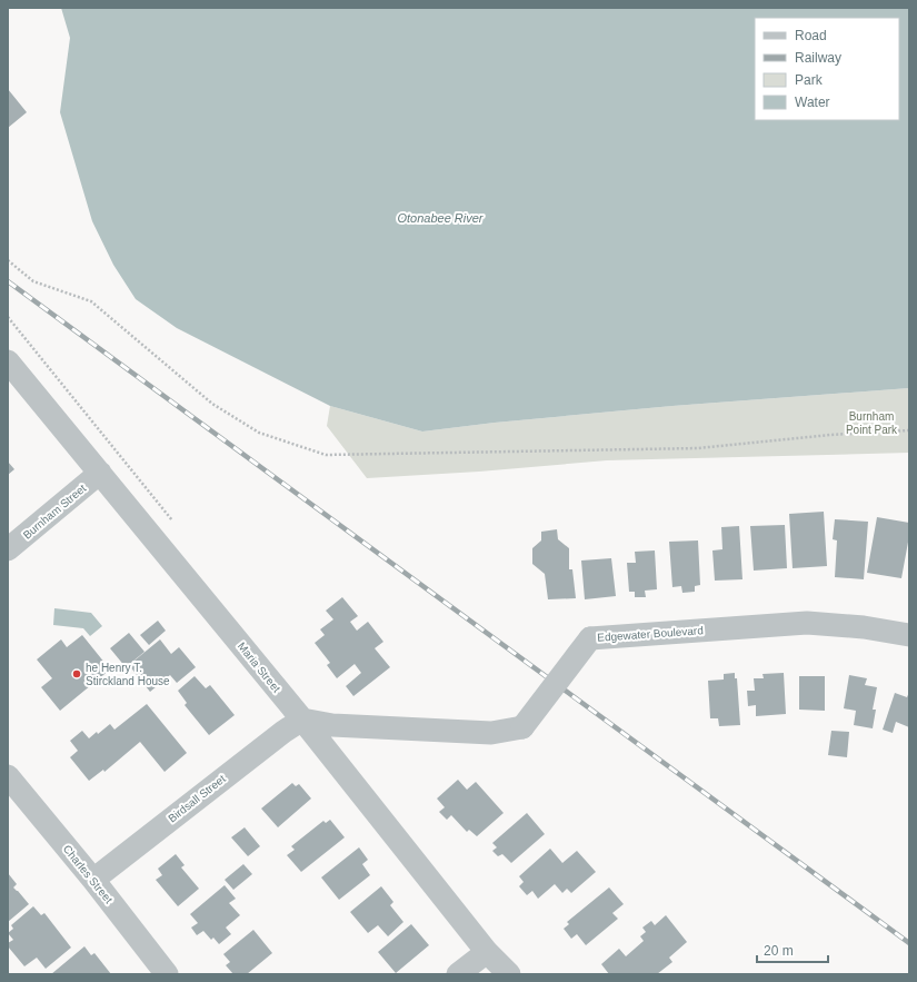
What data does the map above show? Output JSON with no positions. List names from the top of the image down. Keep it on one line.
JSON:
{"streets":{"street":["Burnham Street","Edgewater Boulevard","Maria Street","Birdsall Street","Charles Street"]},"crossings":[["Burnham Street","Maria Street"],["Edgewater Boulevard","Maria Street"],["Edgewater Boulevard","Birdsall Street"],["Maria Street","Birdsall Street"],["Birdsall Street","Charles Street"]],"water":["Otonabee River"],"parks":["Burnham Point Park"],"places":["he Henry T. Stirckland House"],"legend":["Road","Railway","Park","Water"],"scale_bar":"20 m"}
